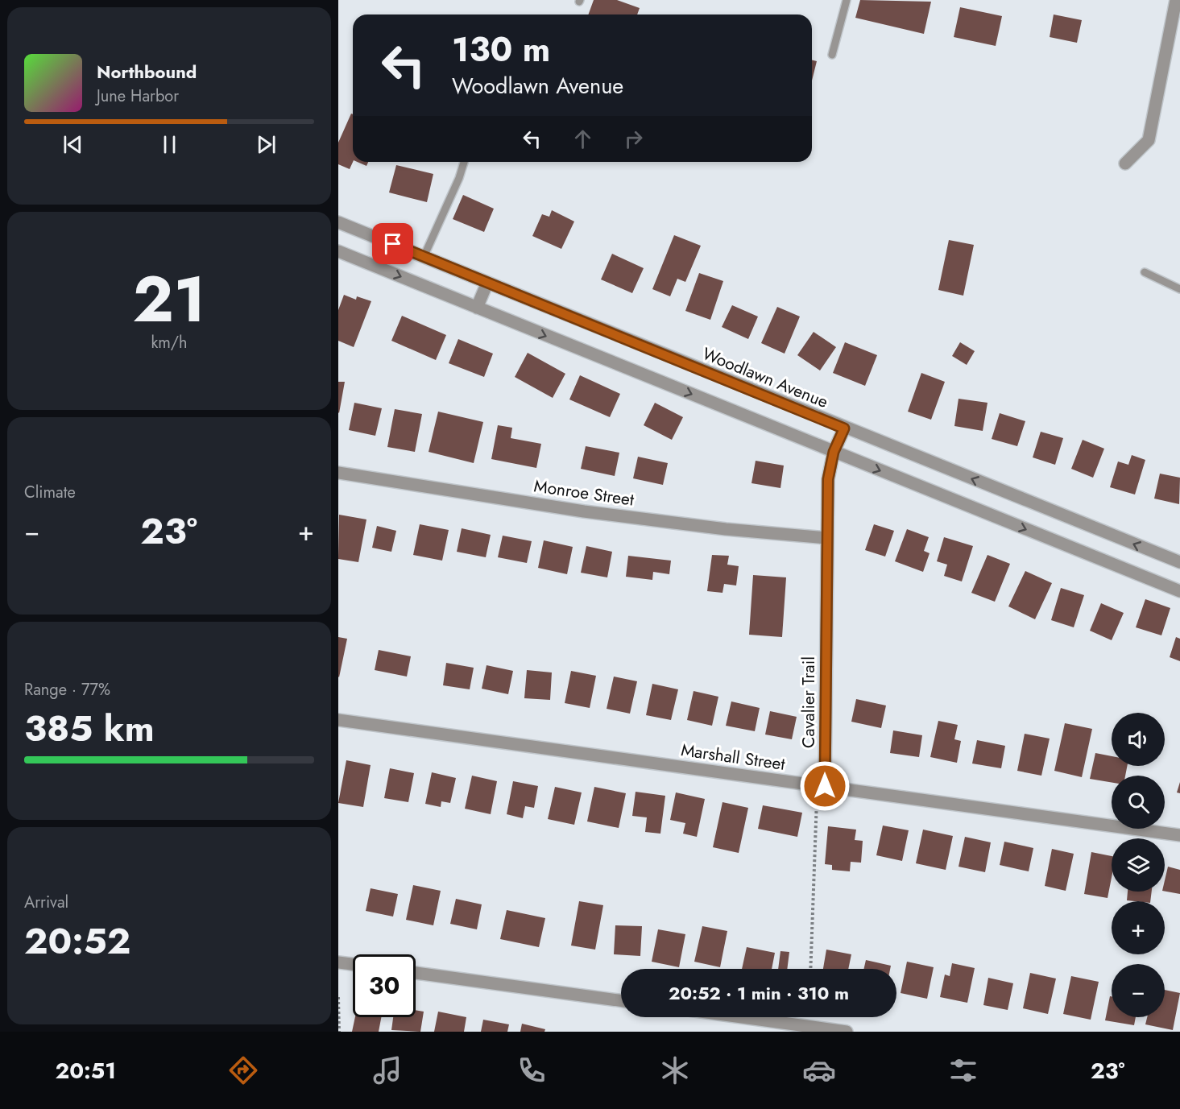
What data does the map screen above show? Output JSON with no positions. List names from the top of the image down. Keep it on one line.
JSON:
{"streets":{"street":["Woodlawn Avenue","Monroe Street","Cavalier Trail","Marshall Street"]},"crossings":[["Woodlawn Avenue","Cavalier Trail"],["Monroe Street","Cavalier Trail"],["Cavalier Trail","Marshall Street"]],"page":{"turn":["130 m","Woodlawn Avenue"],"song":["Northbound","June Harbor"],"tile":[["21","km/h"],"Climate",["Range · 77%","385 km"],["Arrival","20:52"]],"heat":["−","23°","+"],"map_buttons":["+","−"],"limit":"30","trip":"20:52 · 1 min · 310 m","tabs":["20:51","23°"]}}
